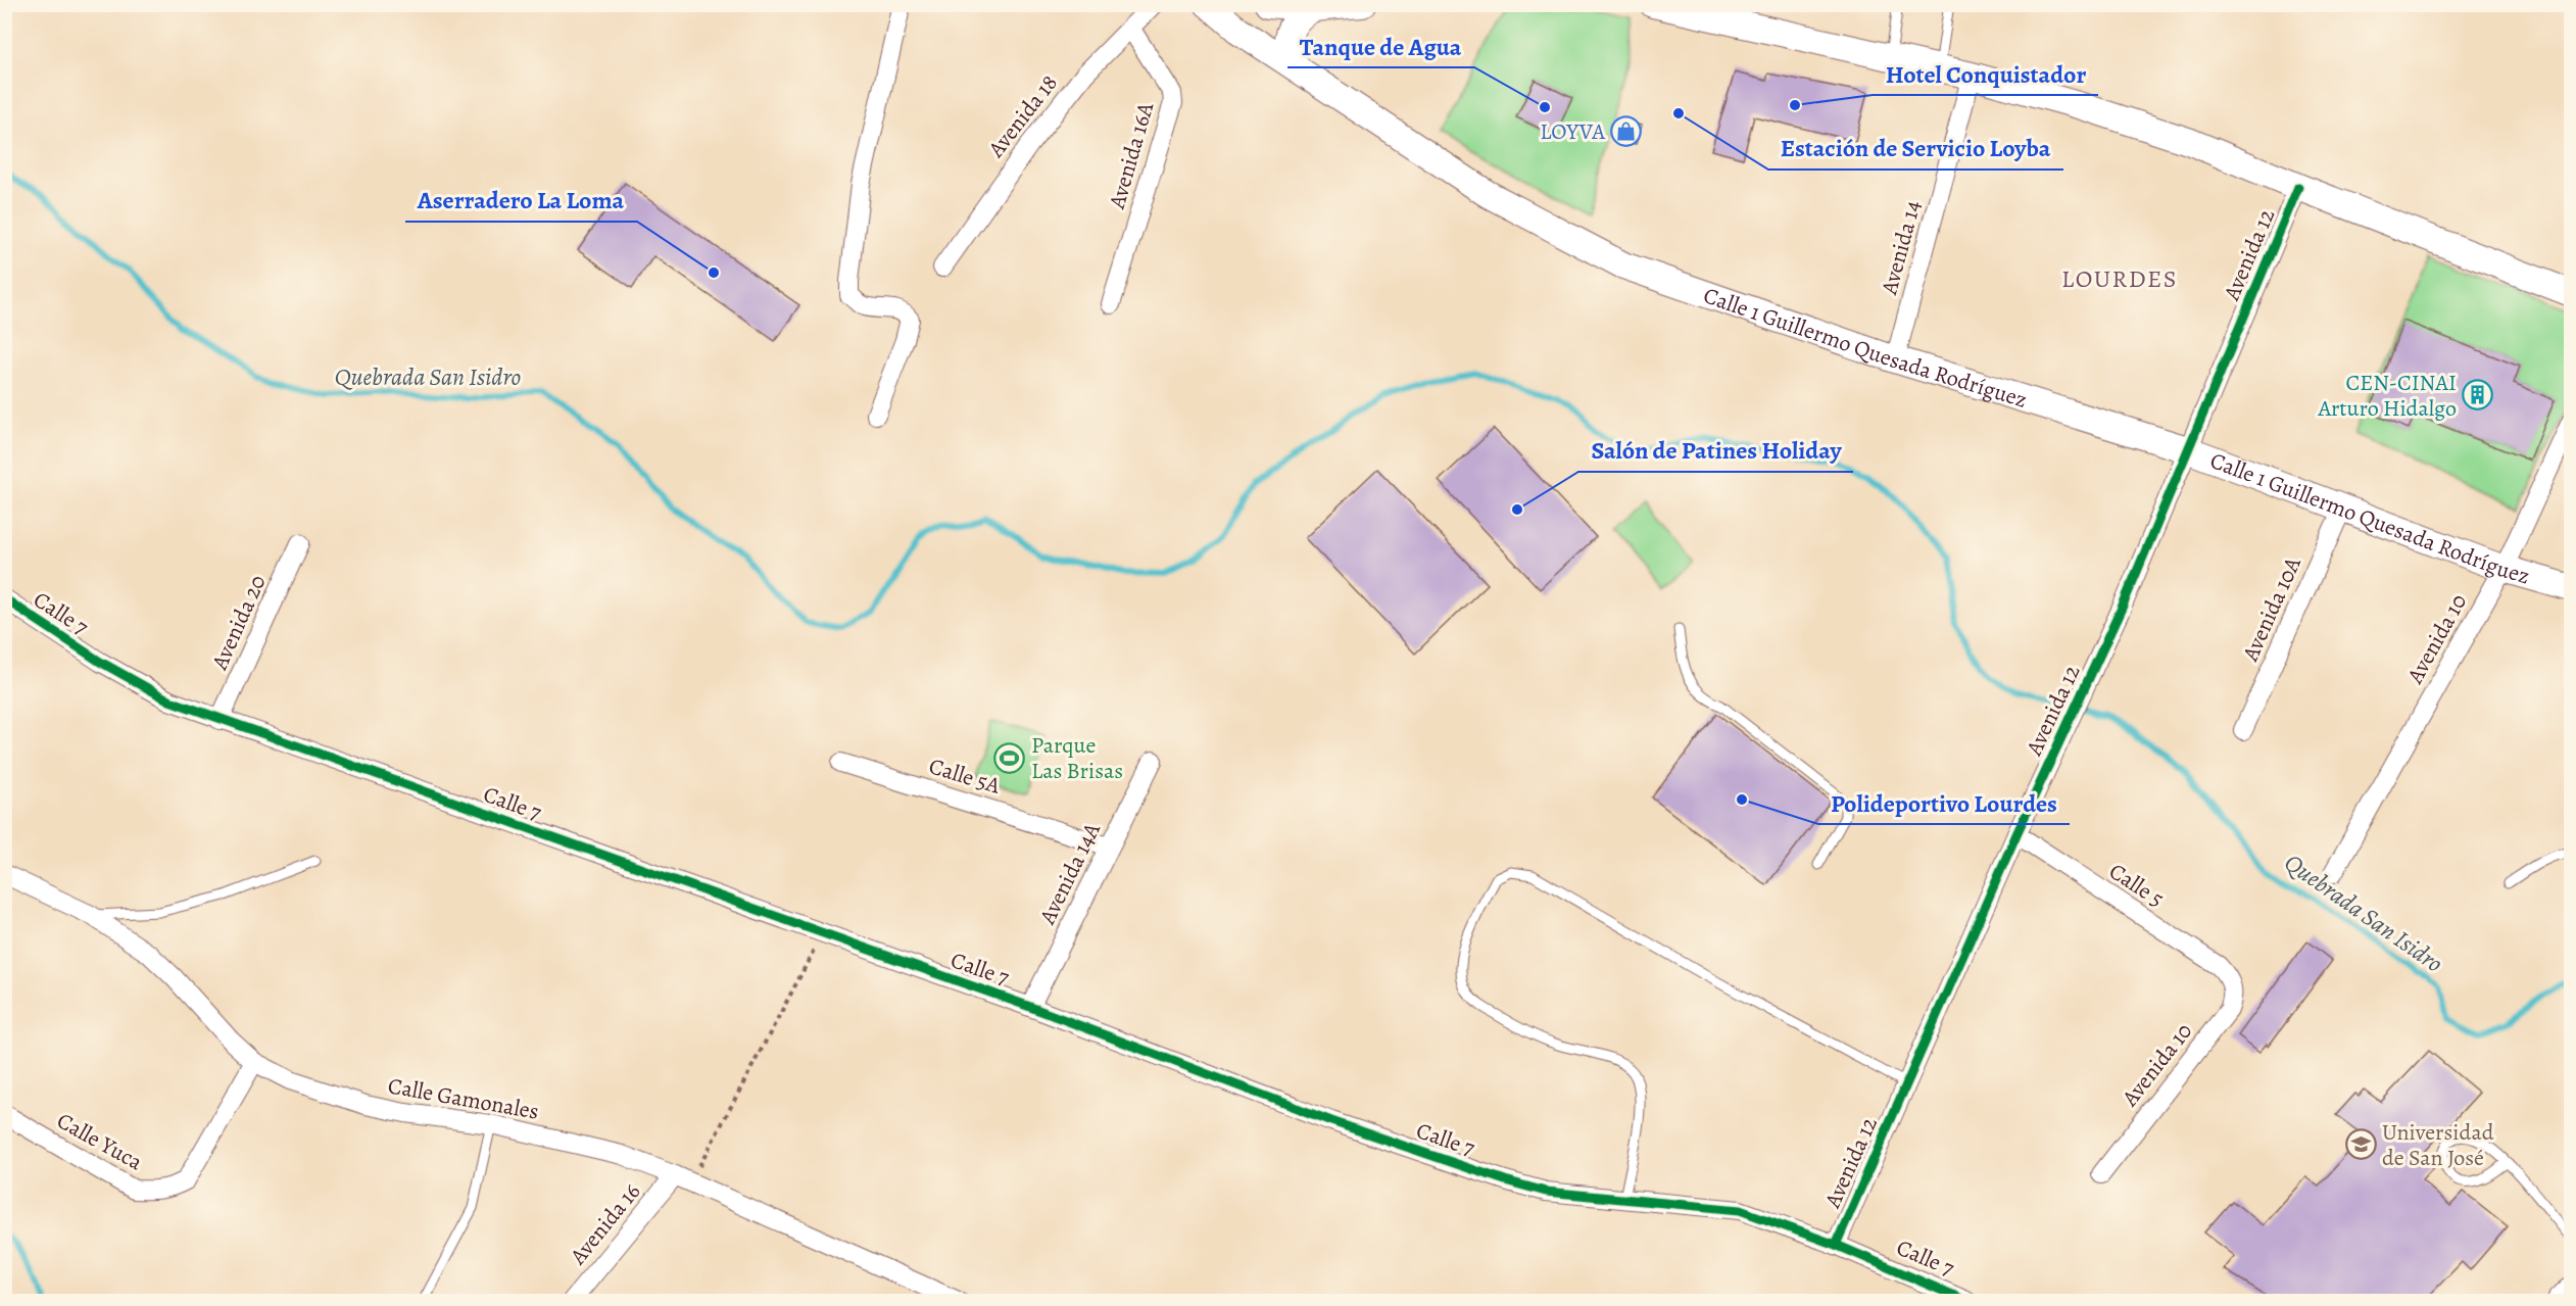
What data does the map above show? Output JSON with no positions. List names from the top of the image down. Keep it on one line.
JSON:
{"streets":{"main road":["Calle 1 Guillermo Quesada Rodríguez"],"street":["Avenida 18","Avenida 16A","Avenida 14","Avenida 12","Avenida 10A","Calle 7","Avenida 20","Avenida 10","Calle 5A","Avenida 14A","Calle 5","Calle Gamonales","Calle Yuca","Avenida 16"]},"crossings":[["Avenida 18","Avenida 16A"],["Avenida 14","Calle 1 Guillermo Quesada Rodríguez"],["Avenida 12","Calle 1 Guillermo Quesada Rodríguez"],["Avenida 12","Calle 7"],["Avenida 12","Calle 5"],["Calle 1 Guillermo Quesada Rodríguez","Avenida 10A"],["Calle 1 Guillermo Quesada Rodríguez","Avenida 10"],["Calle 7","Avenida 20"],["Calle 7","Avenida 14A"],["Avenida 10","Calle 5"],["Calle 5A","Avenida 14A"],["Calle Gamonales","Calle Yuca"],["Calle Gamonales","Avenida 16"]],"districts":["LOURDES"],"water":["Quebrada San Isidro"],"places":{"other":["Hotel Conquistador","Tanque de Agua","Estación de Servicio Loyba","Aserradero La Loma","Salón de Patines Holiday","Polideportivo Lourdes"],"shop":["LOYVA"],"building":["CEN-CINAI Arturo Hidalgo"],"sports":["Parque Las Brisas"],"school or university":["Universidad de San José"]}}
